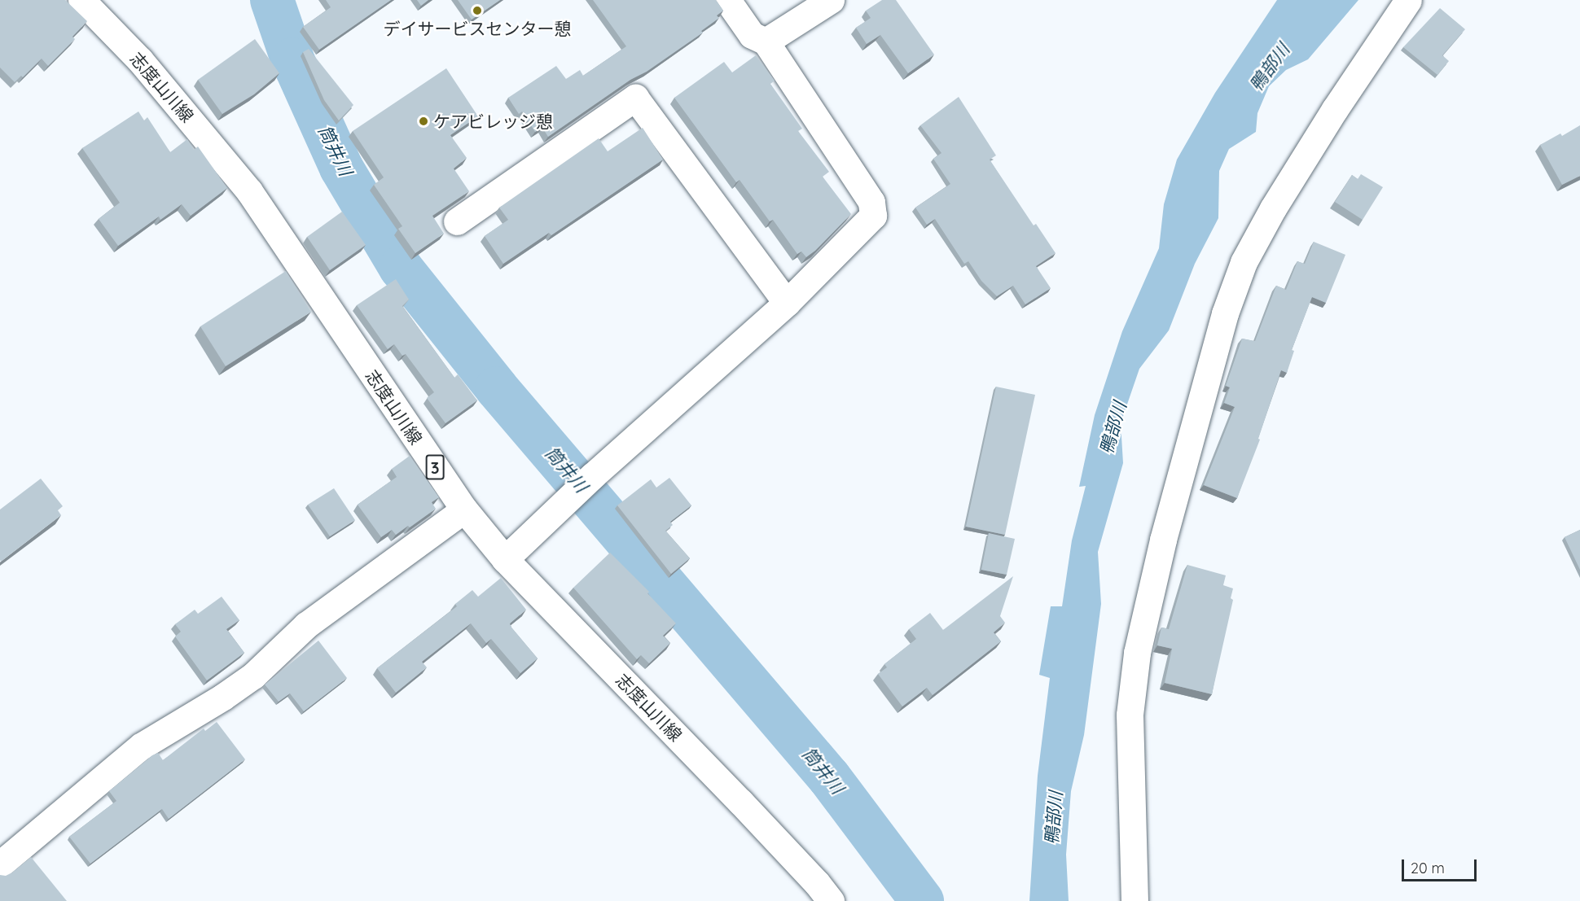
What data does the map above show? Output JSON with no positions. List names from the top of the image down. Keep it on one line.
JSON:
{"streets":{"street":["志度山川線","3"]},"water":["鴨部川","筒井川"],"places":["デイサービスセンター憩","ケアビレッジ憩"],"scale_bar":"20 m"}
